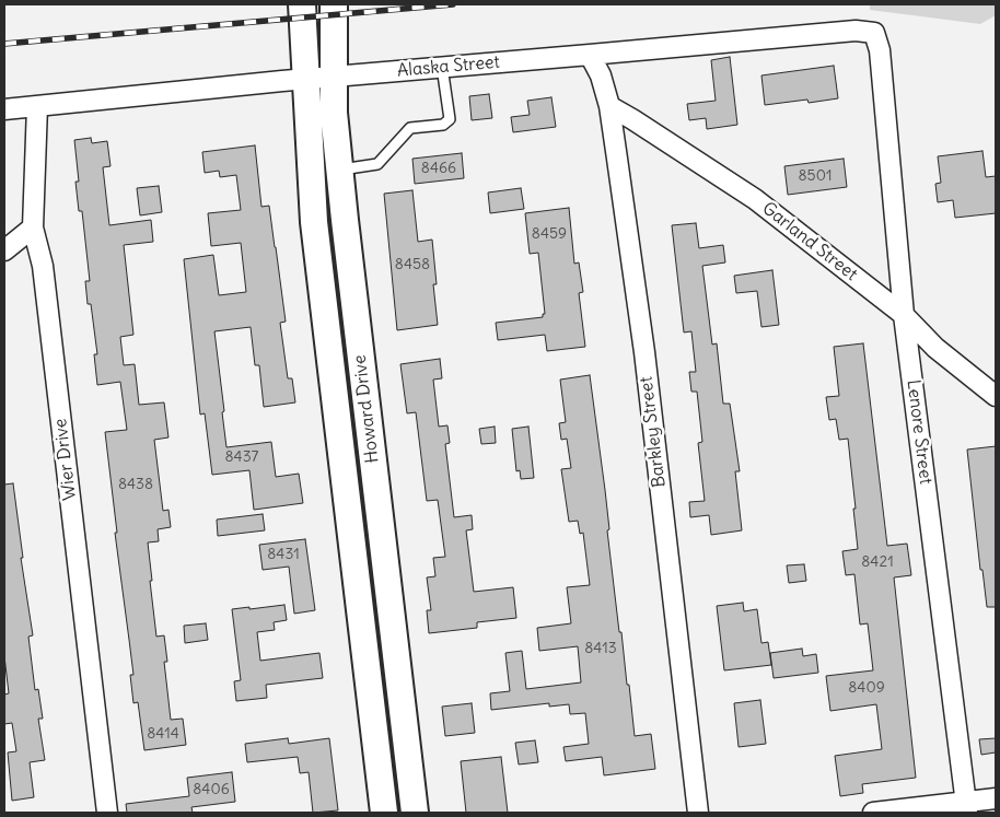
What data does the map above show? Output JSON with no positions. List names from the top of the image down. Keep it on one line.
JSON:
{"streets":{"main road":["Howard Drive"],"street":["Alaska Street","Garland Street","Barkley Street","Lenore Street","Wier Drive"]},"crossings":[["Alaska Street","Howard Drive"],["Alaska Street","Barkley Street"],["Alaska Street","Lenore Street"],["Alaska Street","Wier Drive"],["Garland Street","Barkley Street"],["Garland Street","Lenore Street"]],"house_numbers":["8466","8501","8459","8458","8437","8438","8431","8421","8413","8409","8414","8406"]}
